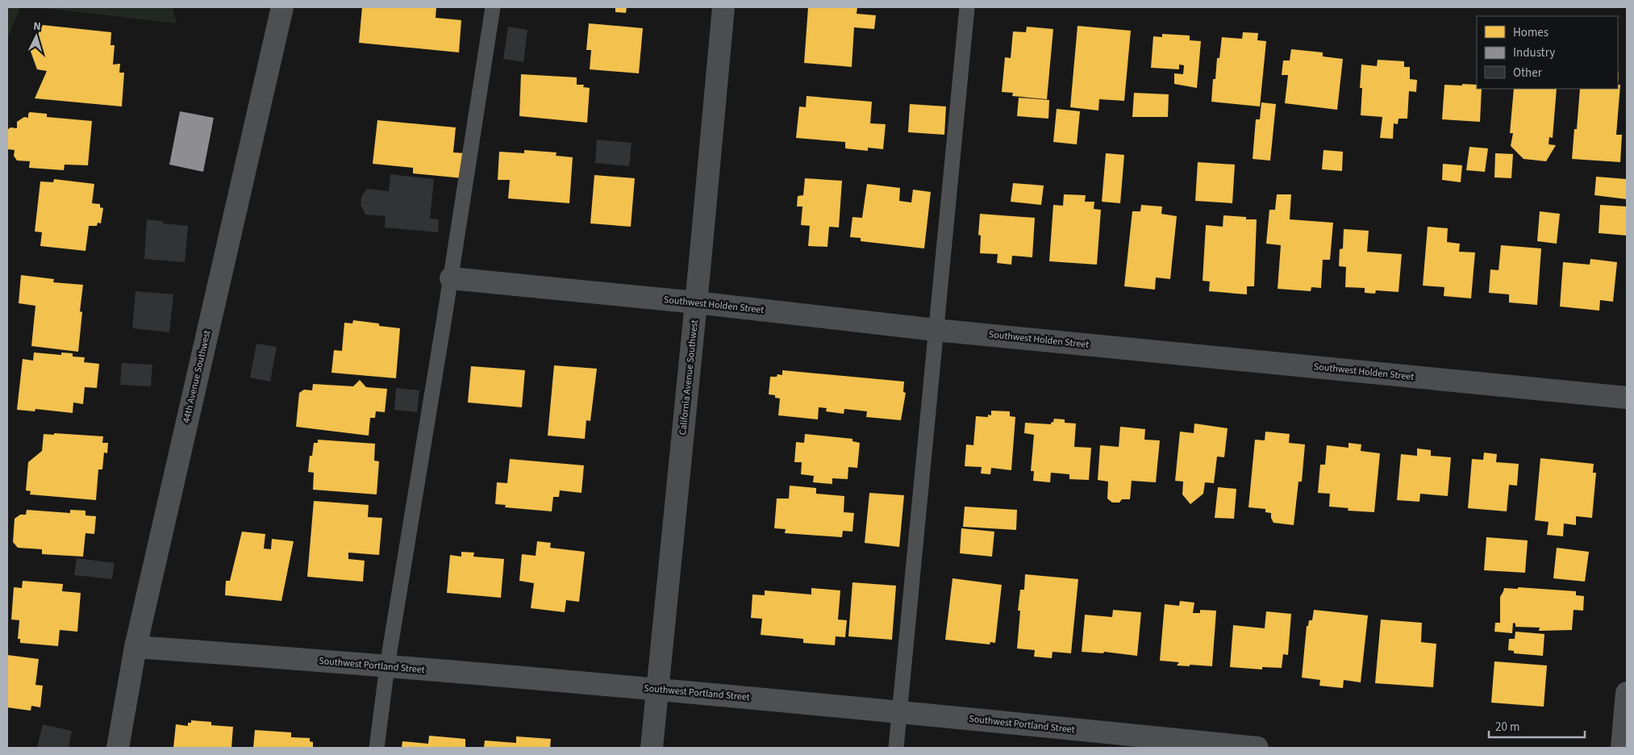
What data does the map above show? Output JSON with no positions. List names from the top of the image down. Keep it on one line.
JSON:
{"streets":{"street":["Southwest Holden Street","44th Avenue Southwest","California Avenue Southwest","Southwest Portland Street"]},"crossings":[["Southwest Holden Street","California Avenue Southwest"],["44th Avenue Southwest","Southwest Portland Street"],["California Avenue Southwest","Southwest Portland Street"]],"legend":["Homes","Industry","Other"],"scale_bar":"20 m","north":"top"}
